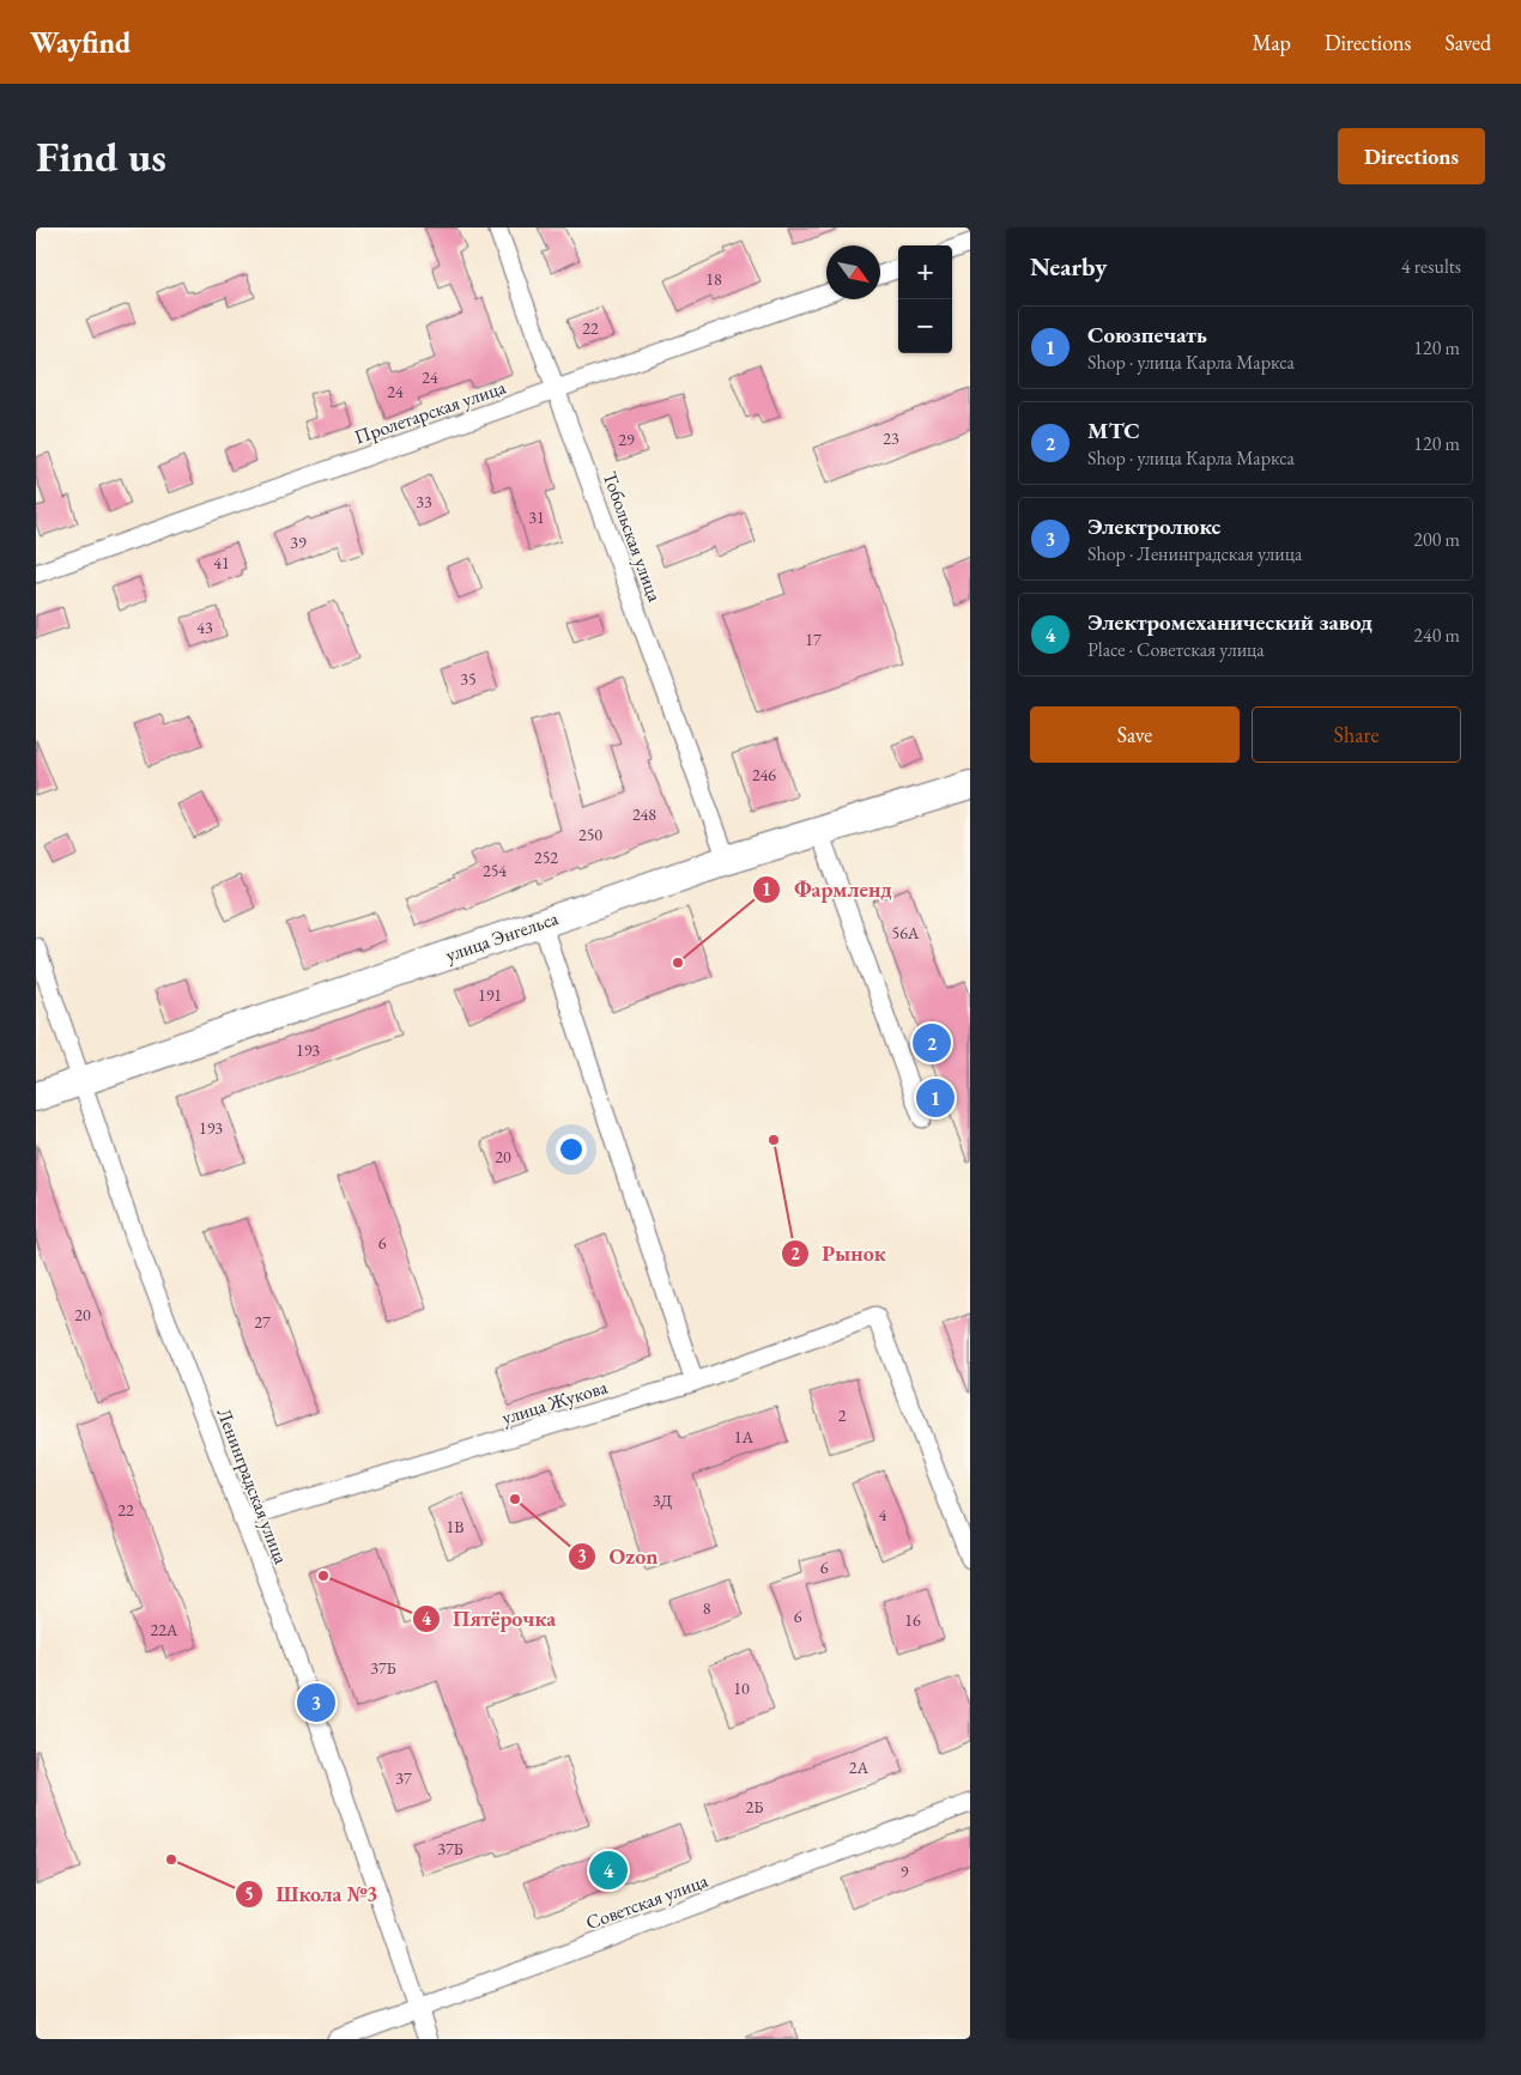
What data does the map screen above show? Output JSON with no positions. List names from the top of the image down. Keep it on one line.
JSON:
{"streets":{"main road":["улица Энгельса"],"street":["Пролетарская улица","Тобольская улица","улица Жукова","Ленинградская улица","Советская улица"]},"crossings":[["Пролетарская улица","Тобольская улица"],["Тобольская улица","улица Энгельса"],["улица Энгельса","Ленинградская улица"],["улица Жукова","Ленинградская улица"],["Ленинградская улица","Советская улица"]],"places":["Фармленд","Рынок","Ozon","Пятёрочка","Школа №3"],"house_numbers":["18","22","24","24","23","29","33","31","39","41","43","17","35","246","248","250","252","254","56А","191","193","193","20","6","20","27","2","1А","3Д","22","4","1В","6","8","6","16","22А","37Б","10","2А","37","2Б","37Б","9"],"north":"bottom right","page":{"header":"Wayfind","nav":["Map","Directions","Saved"],"buttons":["Directions",["Save","Share"]],"title":"Find us","heading":["Nearby","4 results"],"map_buttons":["+","−"],"list":[{"mark":"1","name":"Союзпечать","note":"Shop · улица Карла Маркса","value":"120 m"},{"mark":"2","name":"МТС","note":"Shop · улица Карла Маркса","value":"120 m"},{"mark":"3","name":"Электролюкс","note":"Shop · Ленинградская улица","value":"200 m"},{"mark":"4","name":"Электромеханический завод","note":"Place · Советская улица","value":"240 m"}],"pins":["2","1","3","4"]}}
